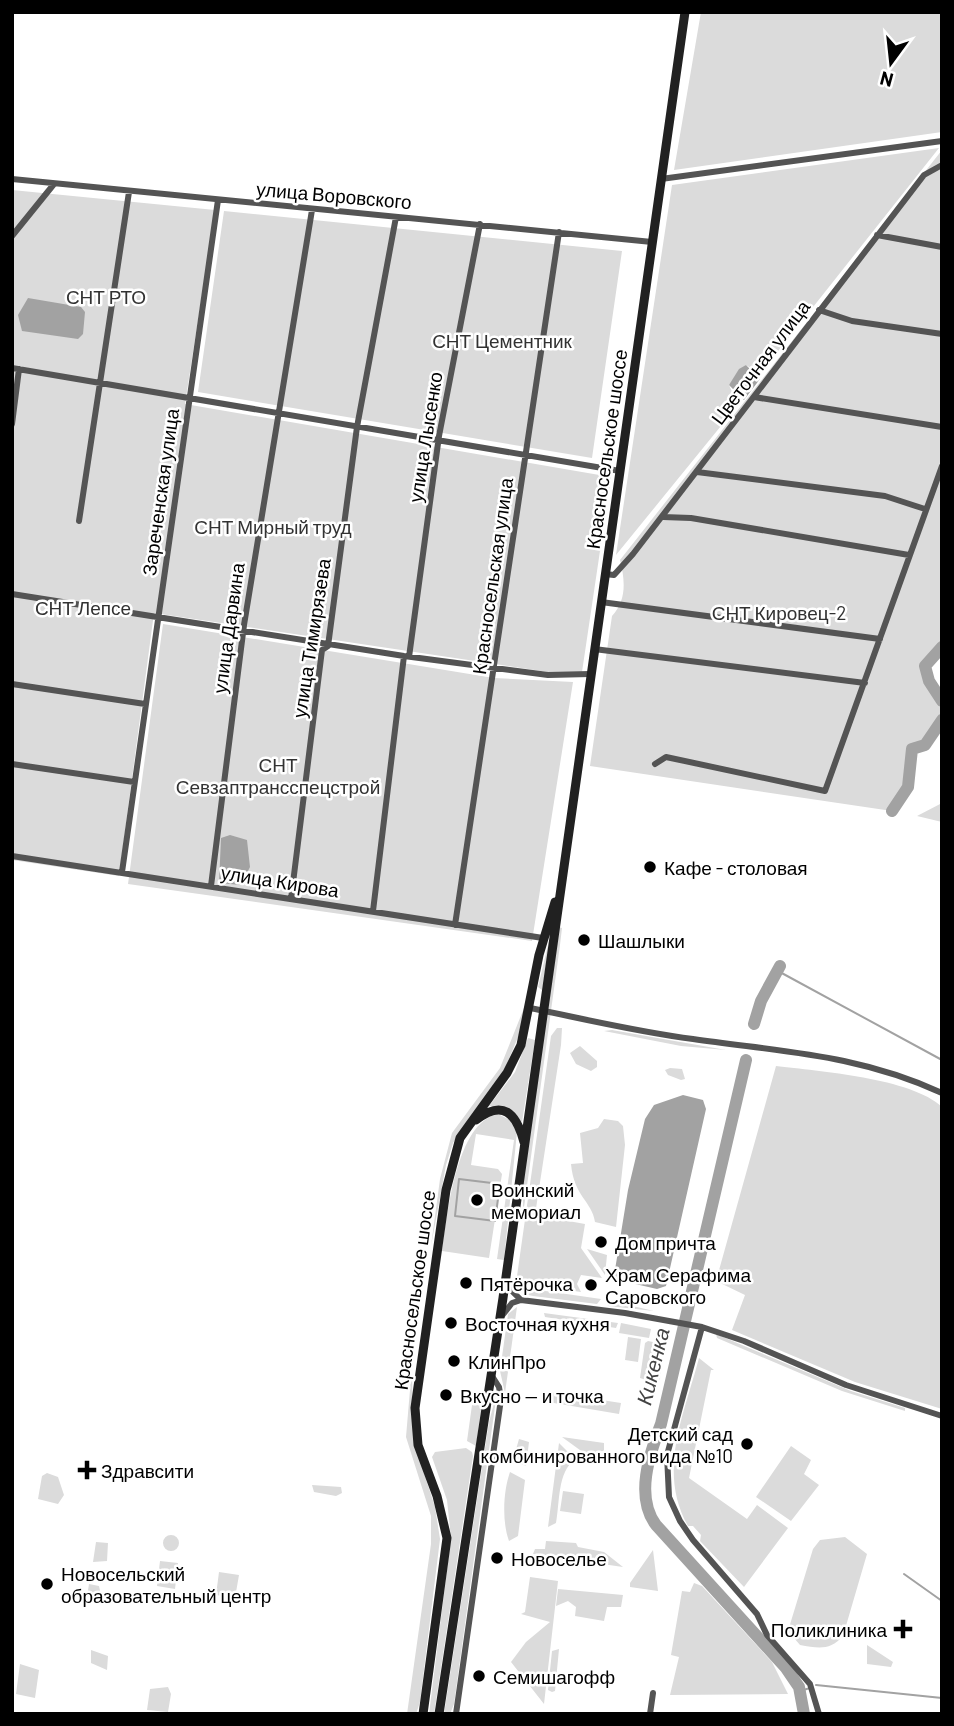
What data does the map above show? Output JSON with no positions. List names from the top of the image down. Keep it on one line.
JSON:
{"streets":{"main road":["Красносельское шоссе"],"street":["улица Воровского","Цветочная улица","улица Лысенко","Зареченская улица","Красносельская улица","улица Дарвина","улица Тимирязева","улица Кирова"]},"crossings":[["улица Воровского","улица Лысенко"],["улица Воровского","Красносельское шоссе"],["улица Воровского","Зареченская улица"],["улица Воровского","Красносельская улица"],["улица Воровского","улица Дарвина"],["улица Воровского","улица Тимирязева"],["Цветочная улица","Красносельское шоссе"],["улица Лысенко","улица Кирова"],["Красносельское шоссе","улица Кирова"],["Зареченская улица","улица Кирова"],["Красносельская улица","улица Кирова"],["улица Дарвина","улица Кирова"],["улица Тимирязева","улица Кирова"]],"water":["Кикенка"],"parks":["СНТ РТО","СНТ Цементник","СНТ Мирный труд","СНТ Лепсе","СНТ Кировец-2","СНТ Севзаптрансспецстрой"],"places":{"other":["Кафе - столовая","Шашлыки","Воинский мемориал","Дом причта","Пятёрочка","Храм Серафима Саровского","Восточная кухня","КлинПро","Вкусно — и точка","Детский сад комбинированного вида №10","Новоселье","Новосельский образовательный центр","Семишагофф"],"health":["Здравсити","Поликлиника"]},"north":"bottom"}
